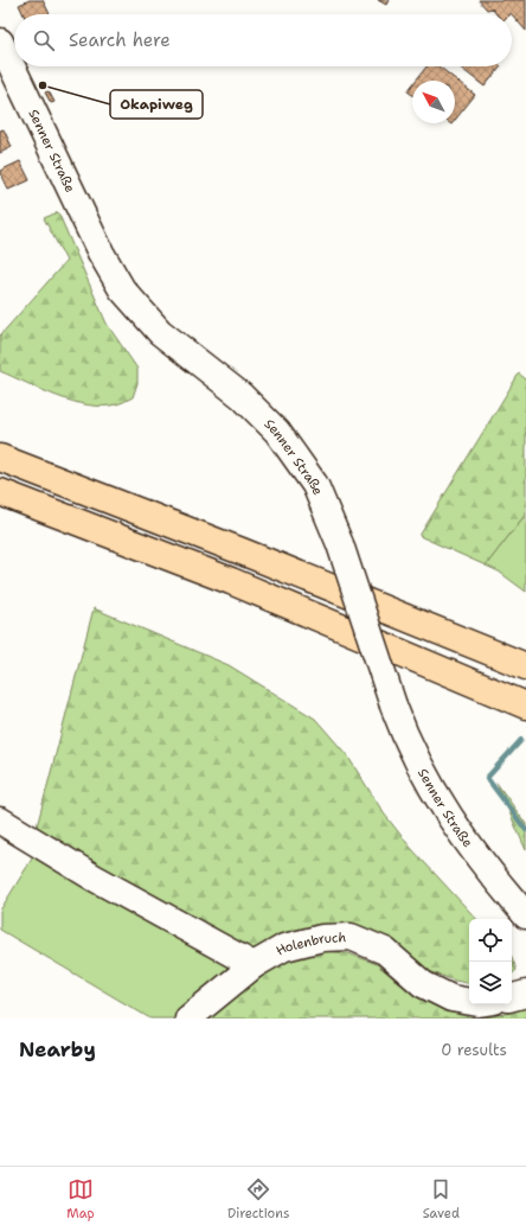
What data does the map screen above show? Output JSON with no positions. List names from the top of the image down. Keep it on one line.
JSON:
{"streets":{"street":["Senner Straße","Holenbruch"]},"places":["Okapiweg"],"north":"top left","page":{"search":"Search here","heading":["Nearby","0 results"],"nav":["Map","Directions","Saved"]}}
